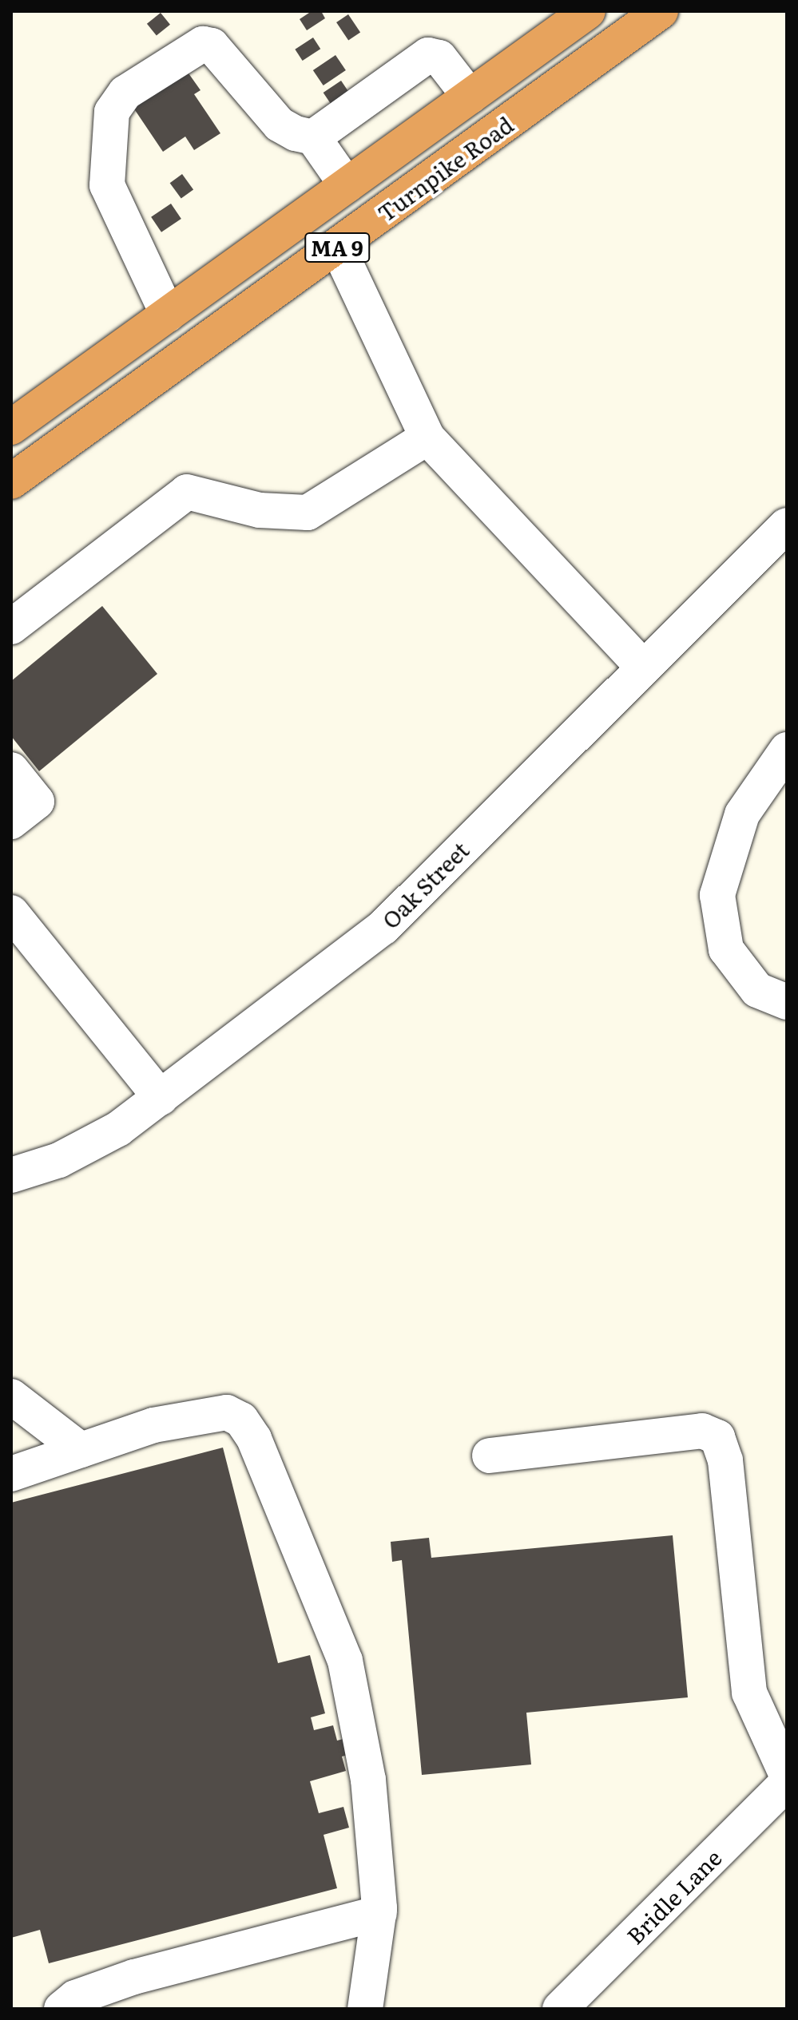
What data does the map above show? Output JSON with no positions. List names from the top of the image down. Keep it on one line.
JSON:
{"streets":{"highway":["Turnpike Road","MA 9"],"street":["Oak Street","Bridle Lane"]}}
